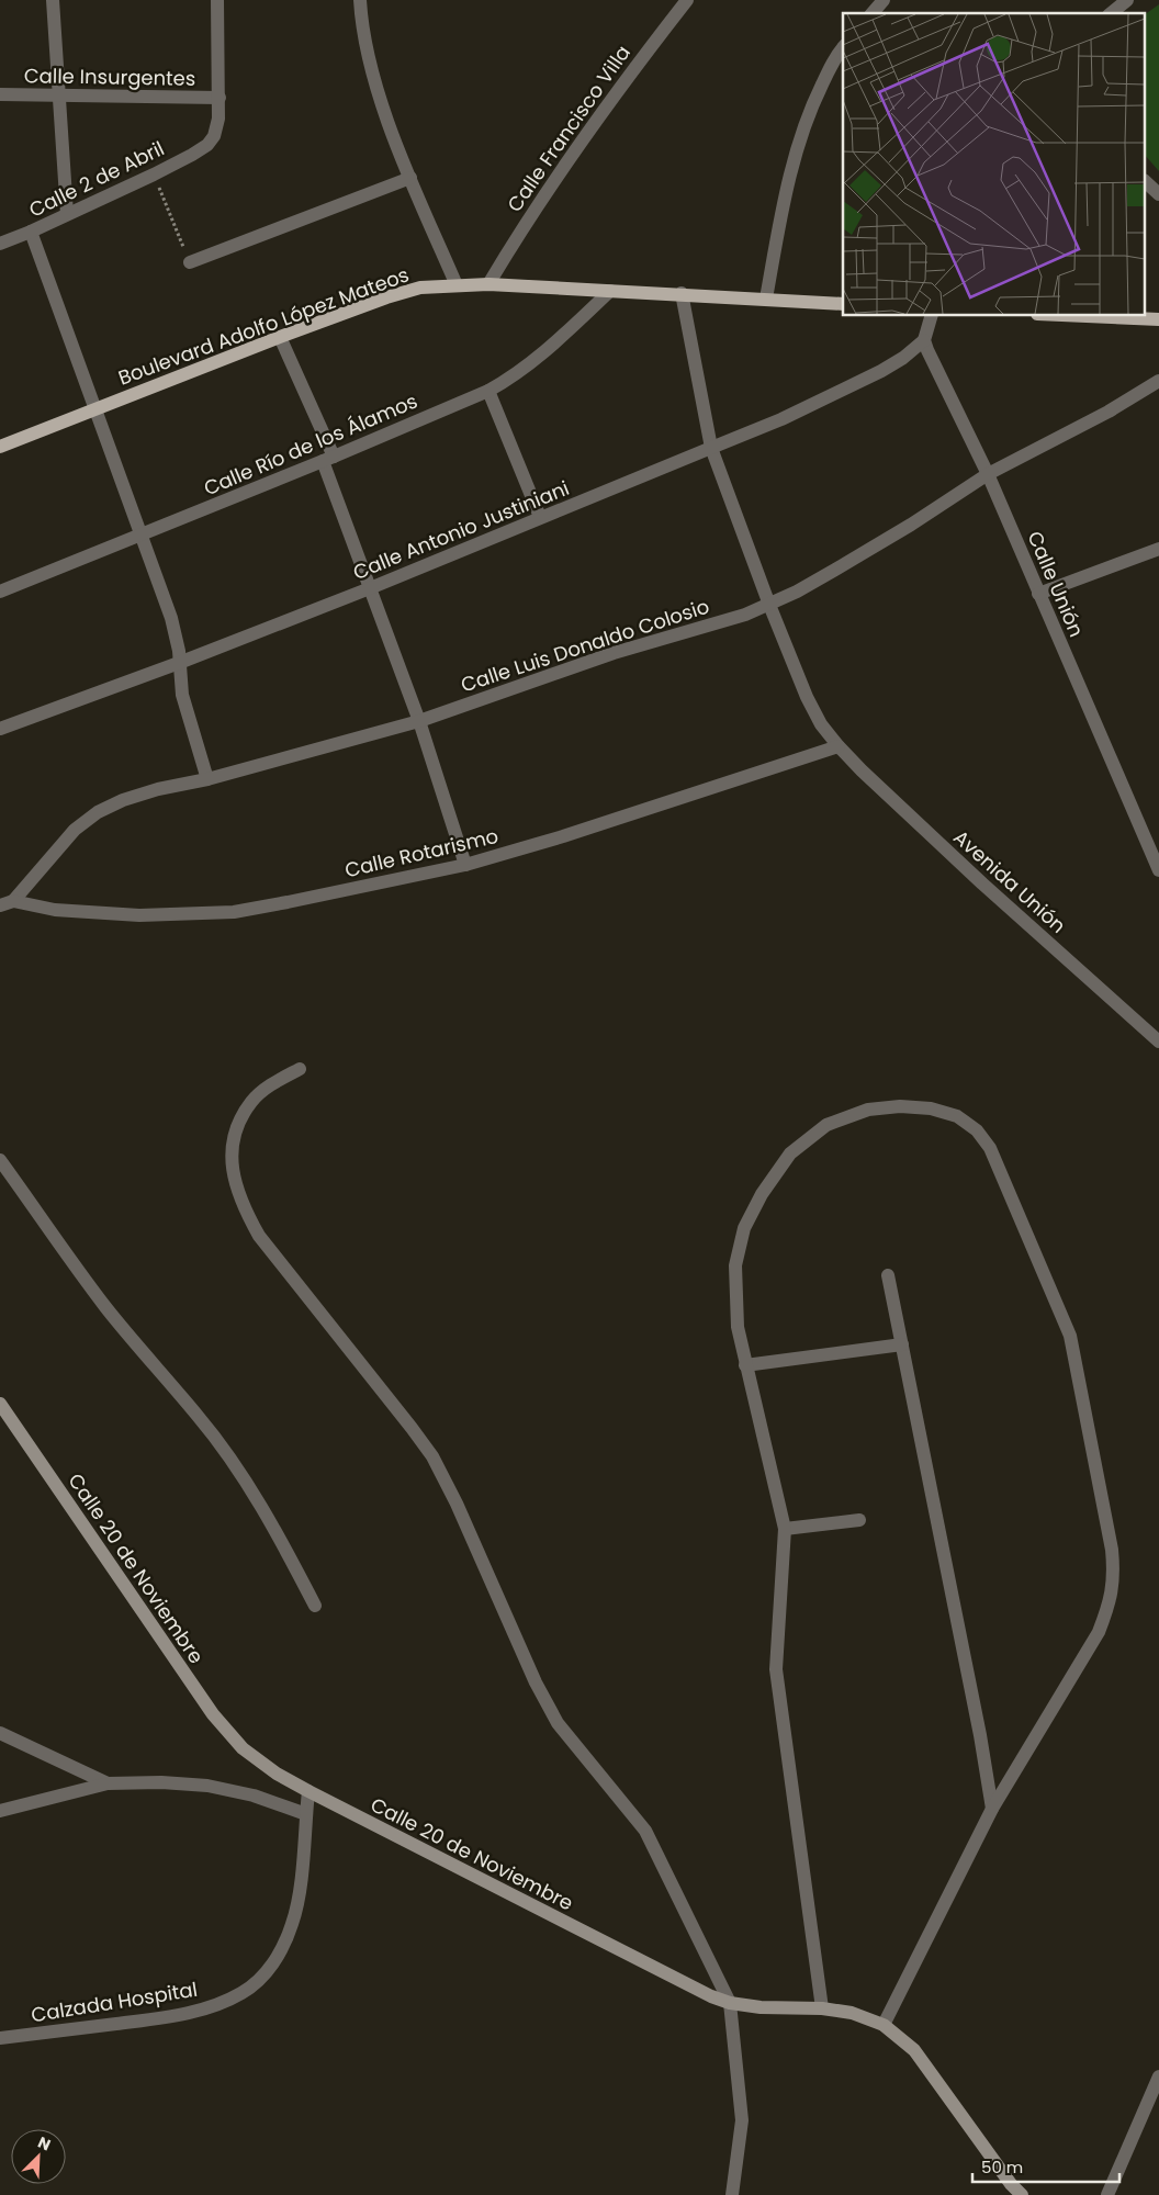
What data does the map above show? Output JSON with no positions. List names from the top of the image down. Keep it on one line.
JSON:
{"streets":{"main road":["Boulevard Adolfo López Mateos"],"street":["Calle Insurgentes","Calle Francisco Villa","Calle 2 de Abril","Calle Río de los Álamos","Calle Antonio Justiniani","Calle Unión","Calle Luis Donaldo Colosio","Calle Rotarismo","Avenida Unión","Calle 20 de Noviembre","Calzada Hospital"]},"crossings":[["Calle Insurgentes","Calle 2 de Abril"],["Calle Francisco Villa","Boulevard Adolfo López Mateos"],["Boulevard Adolfo López Mateos","Calle Río de los Álamos"],["Boulevard Adolfo López Mateos","Avenida Unión"],["Calle Antonio Justiniani","Calle Unión"],["Calle Antonio Justiniani","Avenida Unión"],["Calle Unión","Calle Luis Donaldo Colosio"],["Calle Luis Donaldo Colosio","Calle Rotarismo"],["Calle Luis Donaldo Colosio","Avenida Unión"],["Calle Rotarismo","Avenida Unión"],["Calle 20 de Noviembre","Calzada Hospital"]],"scale_bar":"50 m","north":"top right"}
